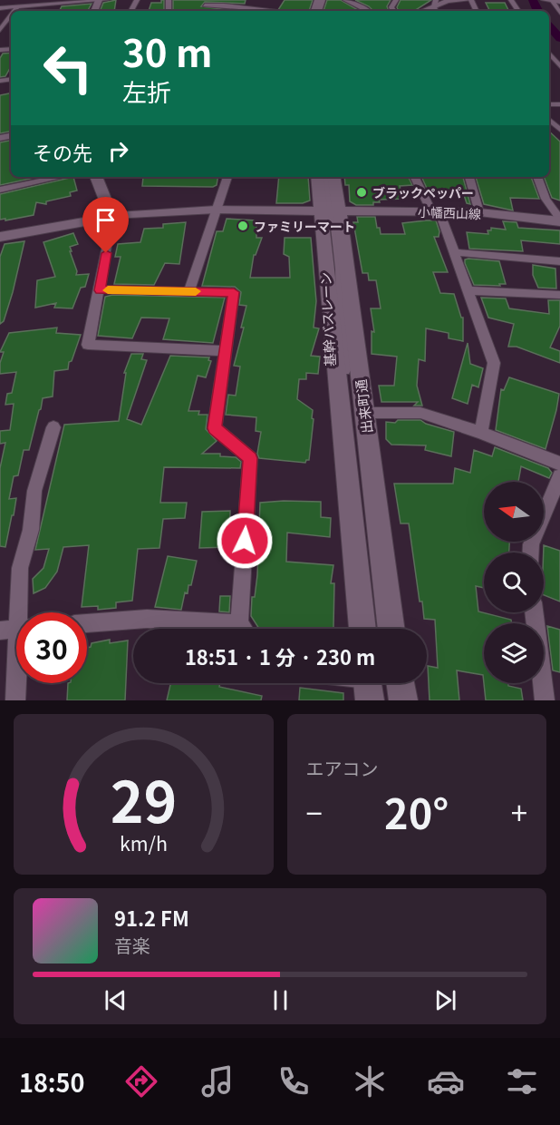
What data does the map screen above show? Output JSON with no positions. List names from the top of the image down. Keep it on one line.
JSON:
{"streets":{"main road":["小幡西山線","出来町通"]},"crossings":[["小幡西山線","出来町通"]],"places":["ブラックペッパー","ファミリーマート"],"north":"left","page":{"turn":["30 m","左折"],"then":"その先","limit":"30","trip":"18:51 · 1 分 · 230 m","tile":"エアコン","heat":["−","20°","+"],"song":["91.2 FM","音楽"],"tabs":"18:50","gauge":["29","km/h"]}}
